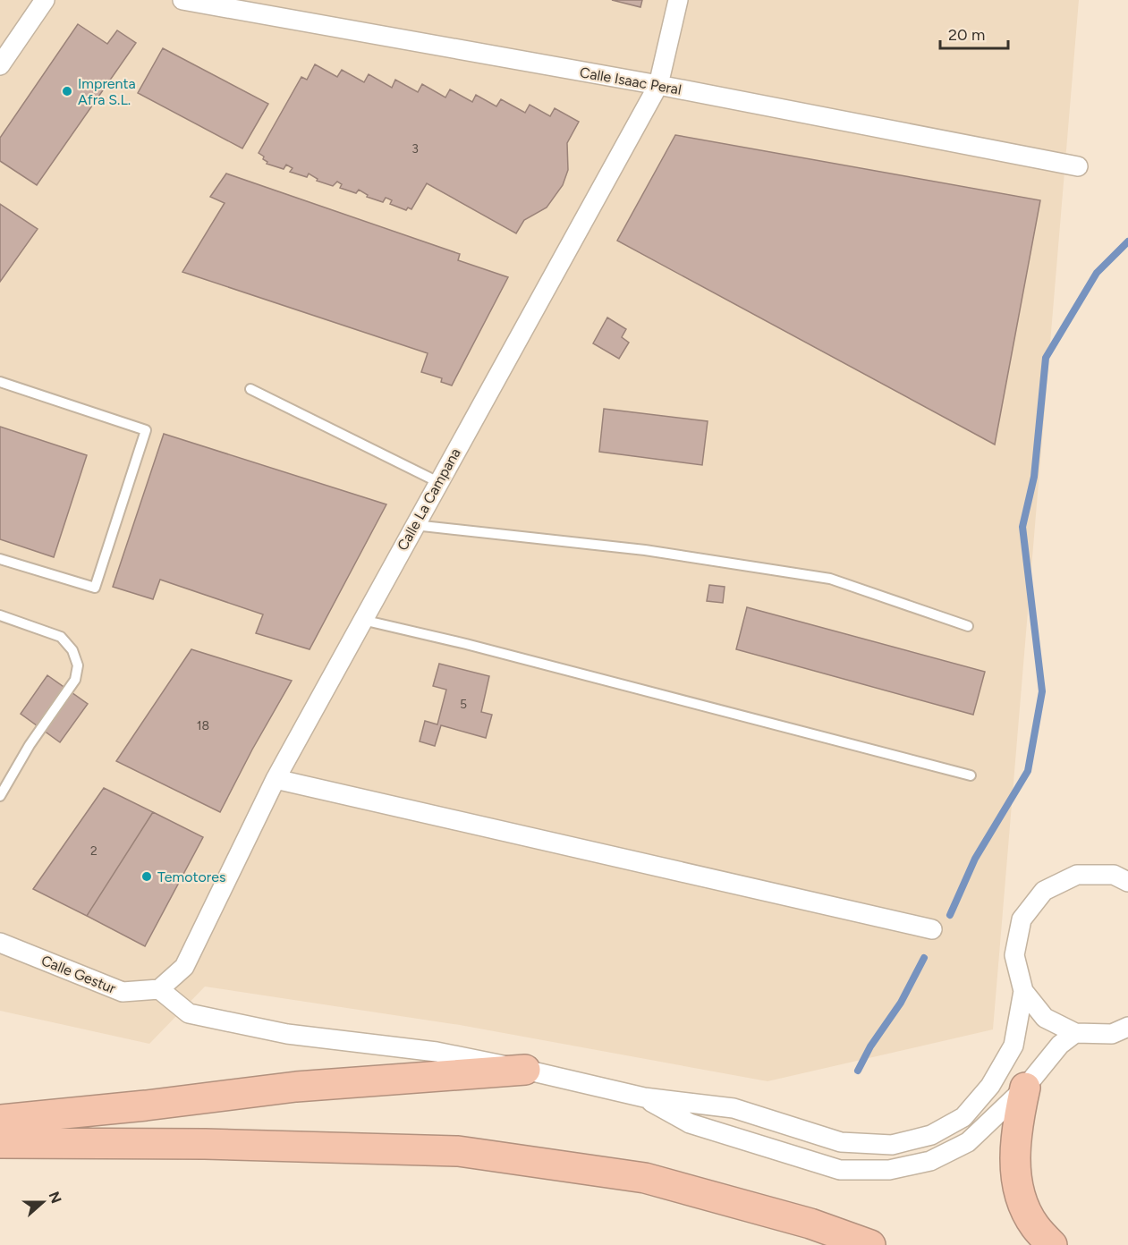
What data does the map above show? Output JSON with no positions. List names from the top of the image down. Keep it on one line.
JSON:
{"streets":{"street":["Calle Isaac Peral","Calle La Campana","Calle Gestur"]},"crossings":[["Calle Isaac Peral","Calle La Campana"],["Calle La Campana","Calle Gestur"]],"places":["Imprenta Afra S.L.","Temotores"],"house_numbers":["3","5","18","2"],"scale_bar":"20 m","north":"right"}
